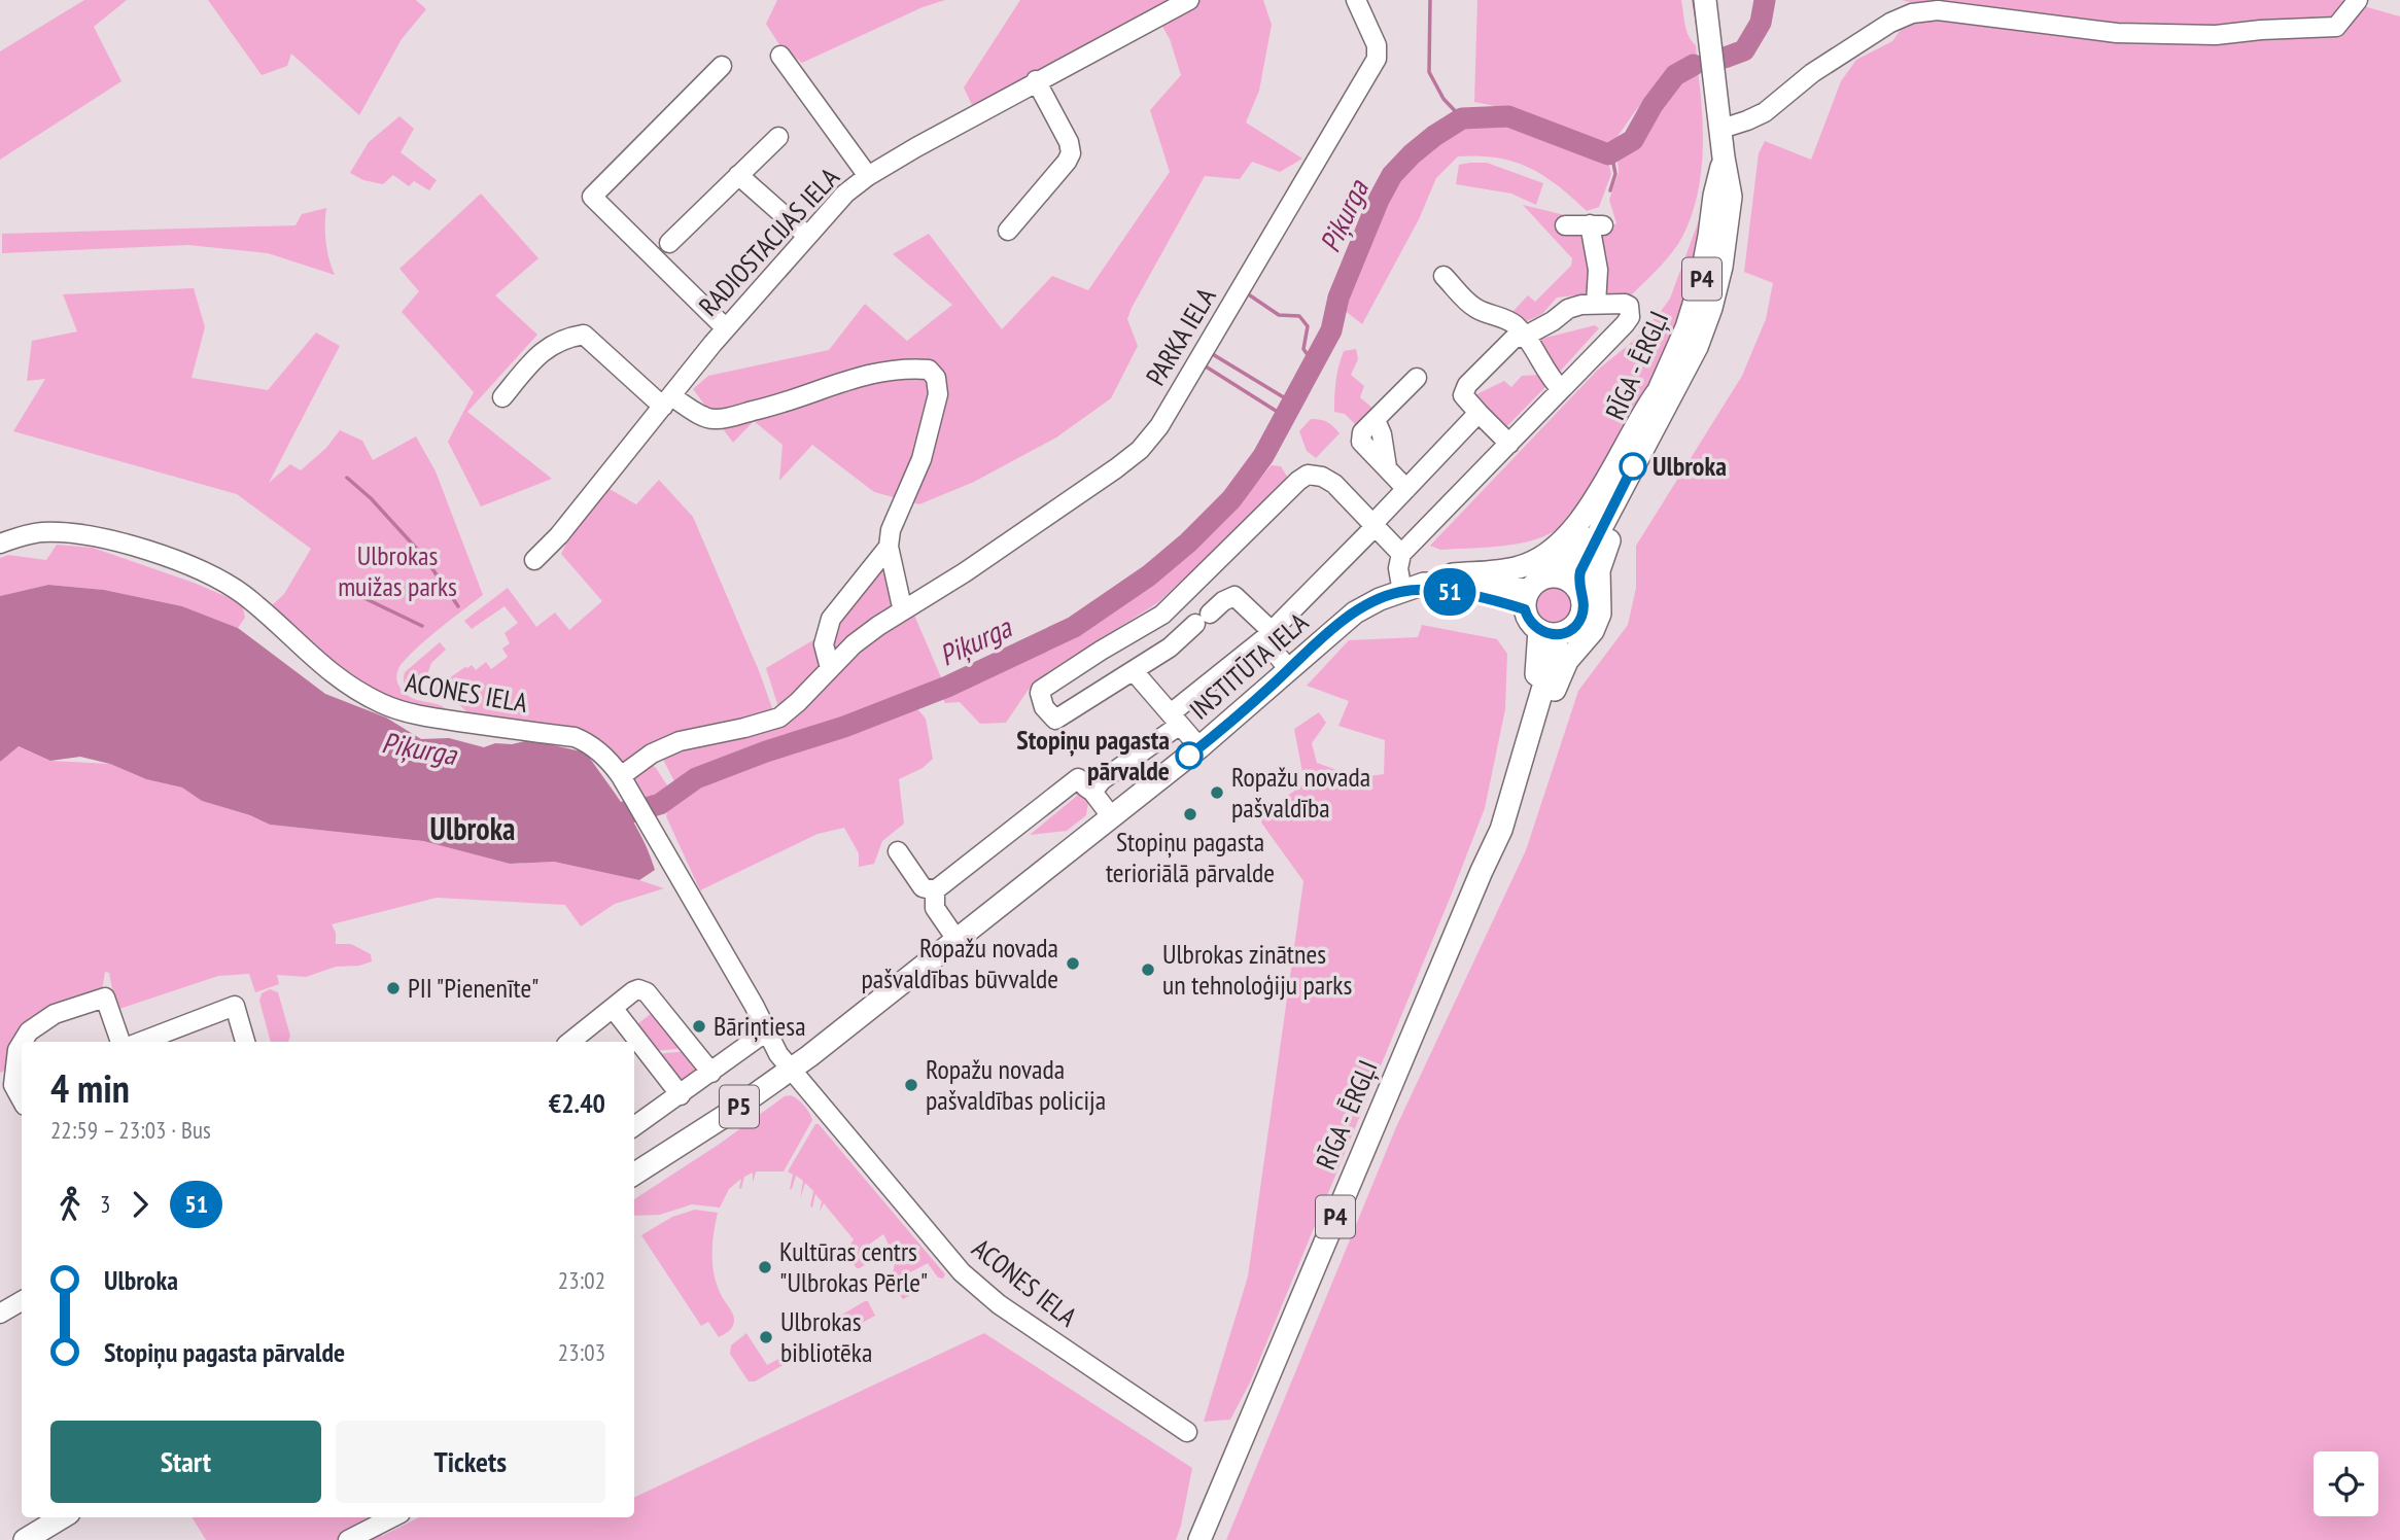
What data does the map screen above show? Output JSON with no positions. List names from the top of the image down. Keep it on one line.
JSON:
{"streets":{"main road":["P4","RĪGA - ĒRGĻI","INSTITŪTA IELA","P5"],"street":["RADIOSTACIJAS IELA","PARKA IELA","ACONES IELA"]},"crossings":[["P4","RĪGA - ĒRGĻI"],["PARKA IELA","ACONES IELA"],["RĪGA - ĒRGĻI","P5"],["INSTITŪTA IELA","ACONES IELA"],["INSTITŪTA IELA","P5"]],"districts":["Ulbroka"],"water":["Piķurga"],"parks":["Ulbrokas muižas parks"],"places":["Ulbroka","Stopiņu pagasta pārvalde","Ropažu novada pašvaldība","Stopiņu pagasta terioriālā pārvalde","Ropažu novada pašvaldības būvvalde","Ulbrokas zinātnes un tehnoloģiju parks","PII \"Pienenīte\"","Bāriņtiesa","Ropažu novada pašvaldības policija","Kultūras centrs \"Ulbrokas Pērle\"","Ulbrokas bibliotēka"],"lines":["bus line 51"],"page":{"on_map":"51","heading":["4 min","22:59 – 23:03 · Bus","€2.40"],"legs":["3","51"],"list":[{"name":"Ulbroka","value":"23:02"},{"name":"Stopiņu pagasta pārvalde","value":"23:03"}],"buttons":["Start","Tickets"]}}
